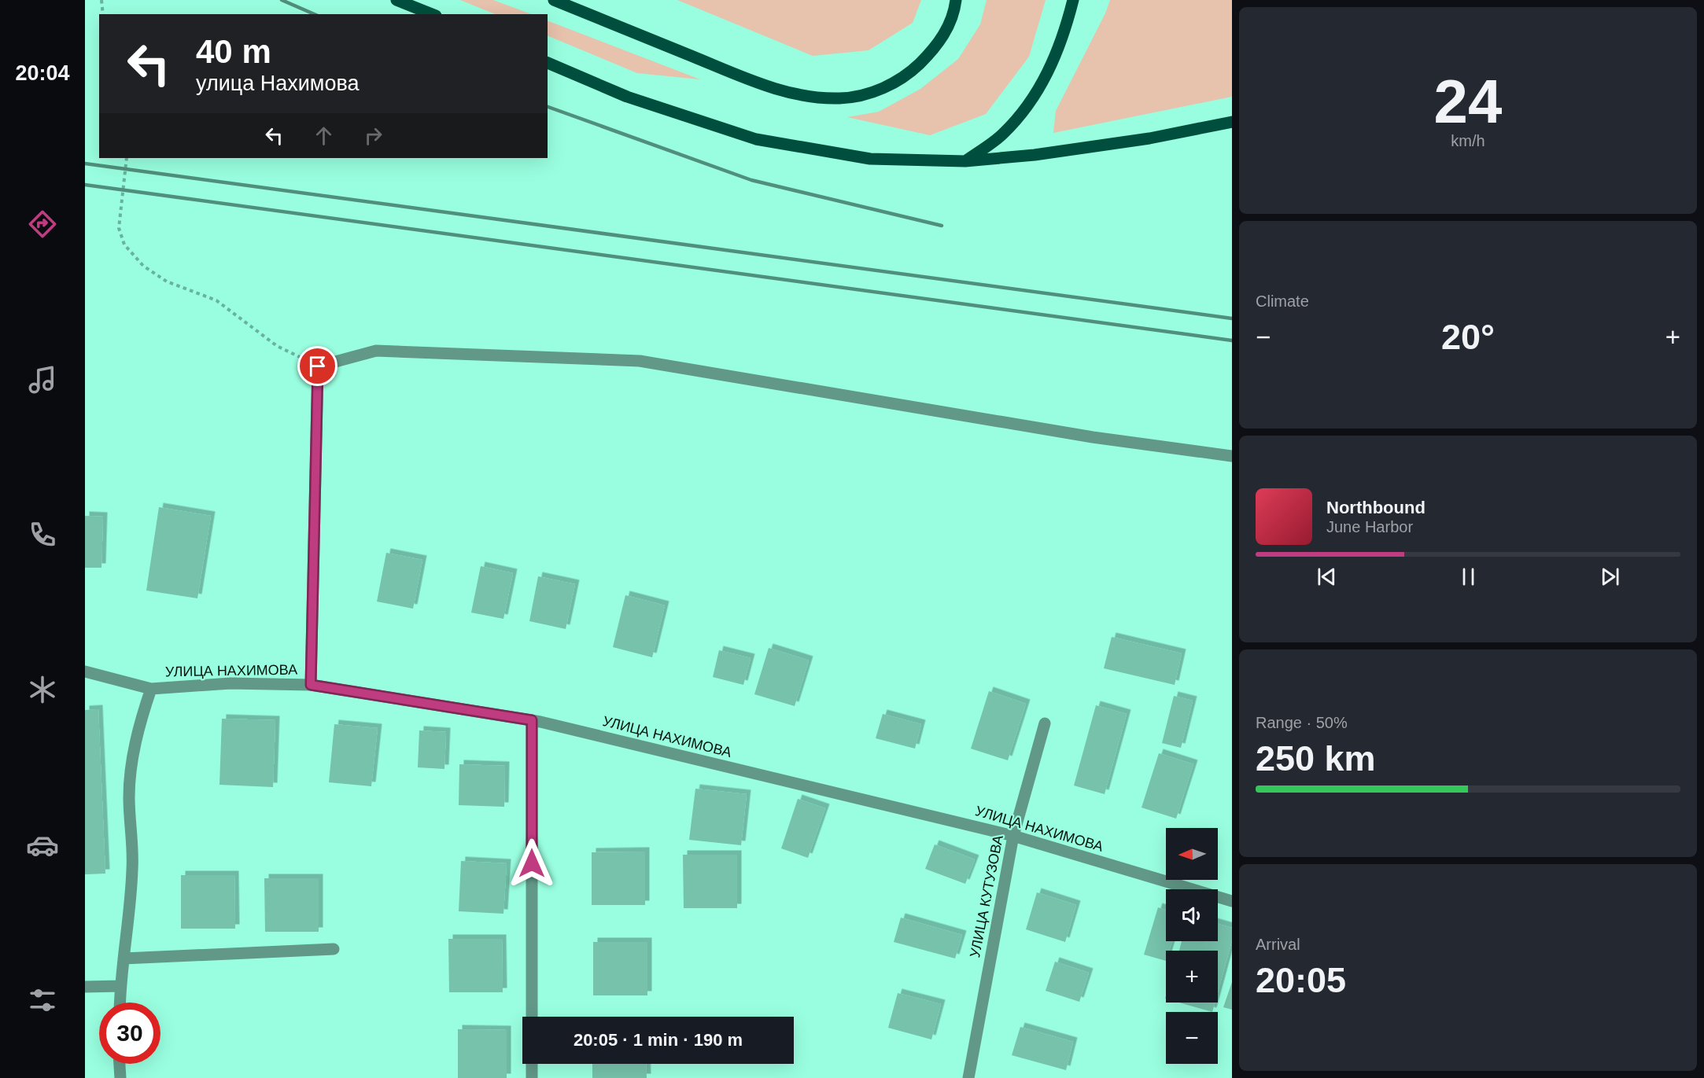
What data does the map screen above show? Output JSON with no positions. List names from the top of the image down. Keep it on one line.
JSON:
{"streets":{"street":["УЛИЦА НАХИМОВА","УЛИЦА КУТУЗОВА"]},"crossings":[["УЛИЦА НАХИМОВА","УЛИЦА КУТУЗОВА"]],"north":"left","page":{"tabs":"20:04","tile":[["24","km/h"],"Climate",["Range · 50%","250 km"],["Arrival","20:05"]],"turn":["40 m","улица Нахимова"],"heat":["−","20°","+"],"song":["Northbound","June Harbor"],"map_buttons":["+","−"],"limit":"30","trip":"20:05 · 1 min · 190 m"}}
